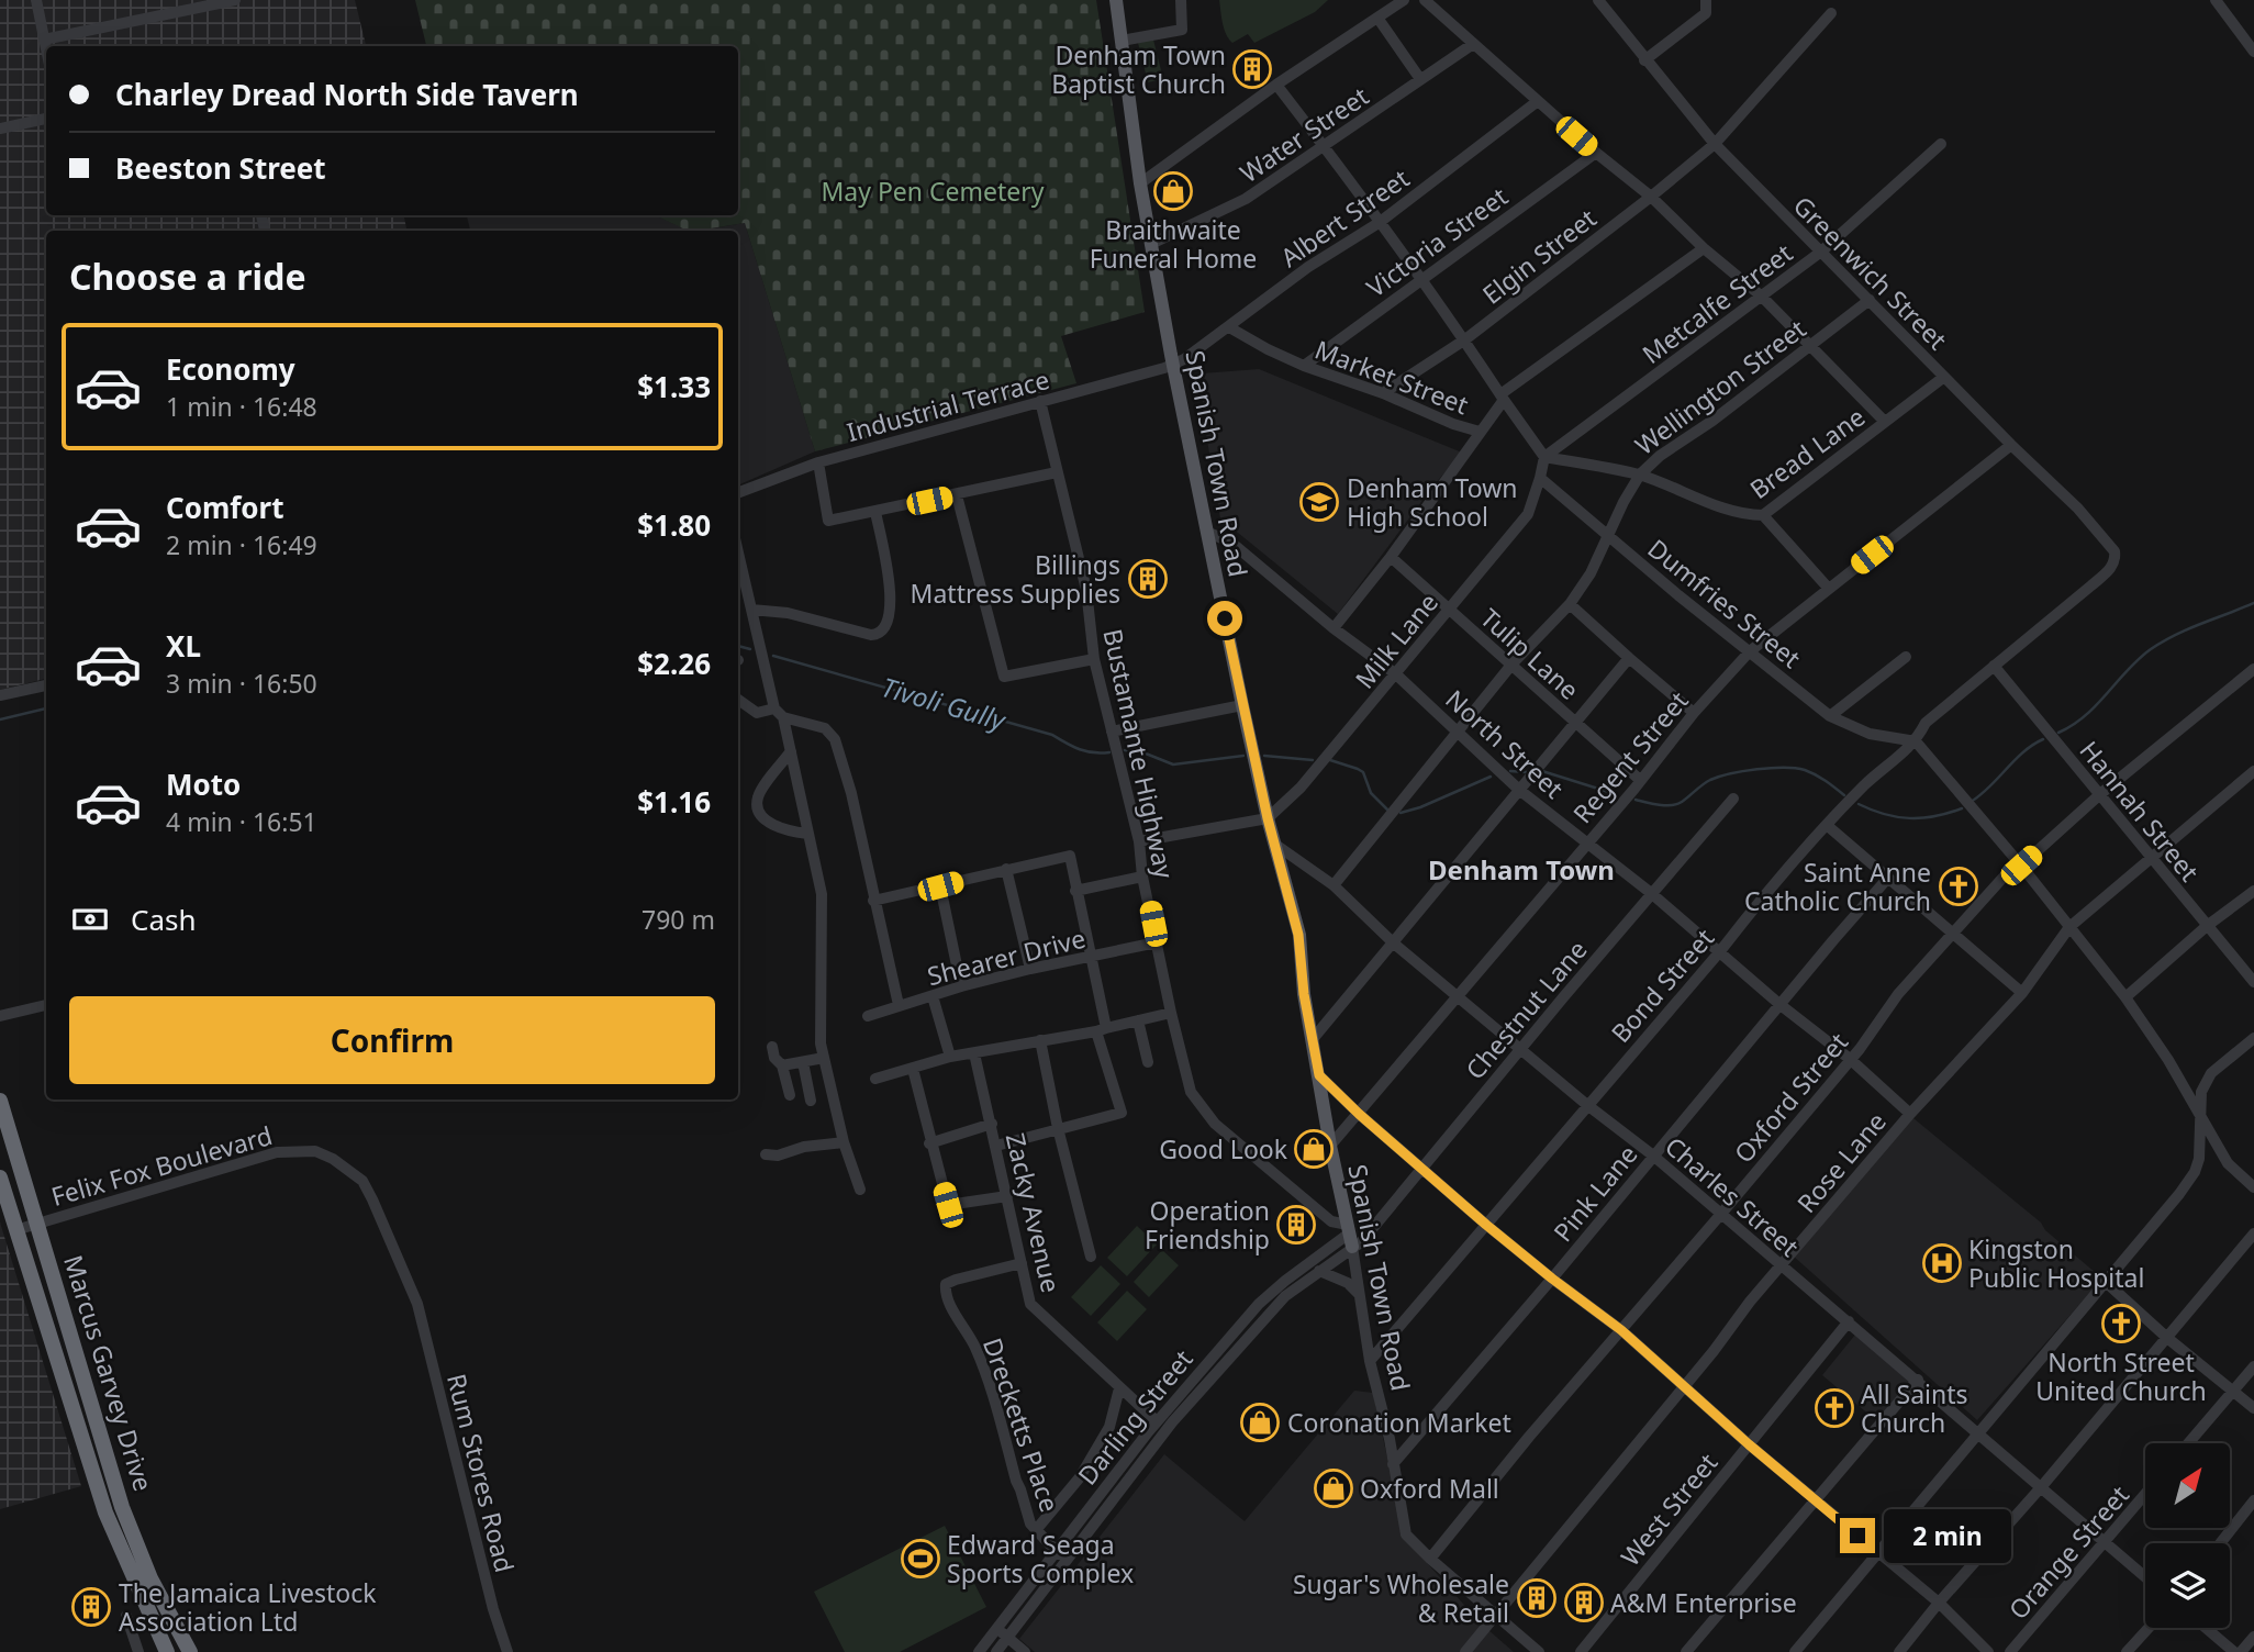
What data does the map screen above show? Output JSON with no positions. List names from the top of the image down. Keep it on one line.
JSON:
{"streets":{"highway":["Marcus Garvey Drive"],"main road":["Spanish Town Road"],"street":["Water Street","Albert Street","Victoria Street","Elgin Street","Greenwich Street","Metcalfe Street","Market Street","Wellington Street","Industrial Terrace","Bread Lane","Dumfries Street","Milk Lane","Tulip Lane","North Street","Bustamante Highway","Regent Street","Hannah Street","Shearer Drive","Bond Street","Chestnut Lane","Oxford Street","Rose Lane","Felix Fox Boulevard","Pink Lane","Charles Street","Zacky Avenue","Darling Street","Drecketts Place","Rum Stores Road","West Street","Orange Street"]},"crossings":[["Water Street","Spanish Town Road"],["Albert Street","Market Street"],["Albert Street","Industrial Terrace"],["Albert Street","Spanish Town Road"],["Victoria Street","Market Street"],["Elgin Street","Greenwich Street"],["Elgin Street","Market Street"],["Greenwich Street","Metcalfe Street"],["Greenwich Street","Wellington Street"],["Greenwich Street","Bread Lane"],["Greenwich Street","Regent Street"],["Greenwich Street","Bond Street"],["Metcalfe Street","Market Street"],["Wellington Street","Bread Lane"],["Wellington Street","Dumfries Street"],["Wellington Street","Tulip Lane"],["Wellington Street","North Street"],["Wellington Street","Charles Street"],["Industrial Terrace","Spanish Town Road"],["Industrial Terrace","Bustamante Highway"],["Spanish Town Road","Milk Lane"],["Spanish Town Road","North Street"],["Spanish Town Road","Bustamante Highway"],["Spanish Town Road","Regent Street"],["Spanish Town Road","Bond Street"],["Spanish Town Road","Chestnut Lane"],["Spanish Town Road","Oxford Street"],["Spanish Town Road","Rose Lane"],["Spanish Town Road","Pink Lane"],["Spanish Town Road","Charles Street"],["Spanish Town Road","Darling Street"],["Dumfries Street","Milk Lane"],["Dumfries Street","Regent Street"],["Dumfries Street","Bond Street"],["Milk Lane","Tulip Lane"],["Milk Lane","North Street"],["Tulip Lane","Regent Street"],["North Street","Regent Street"],["North Street","Bond Street"],["North Street","Chestnut Lane"],["North Street","Oxford Street"],["North Street","Rose Lane"],["North Street","Pink Lane"],["Bustamante Highway","Shearer Drive"],["Bustamante Highway","Chestnut Lane"],["Bustamante Highway","Darling Street"],["Regent Street","Charles Street"],["Hannah Street","Bond Street"],["Hannah Street","Rose Lane"],["Bond Street","Charles Street"],["Chestnut Lane","Charles Street"],["Chestnut Lane","Darling Street"],["Oxford Street","Charles Street"],["Rose Lane","Charles Street"],["Felix Fox Boulevard","Marcus Garvey Drive"],["Felix Fox Boulevard","Rum Stores Road"],["Pink Lane","Charles Street"],["Charles Street","West Street"],["Charles Street","Orange Street"],["Zacky Avenue","Darling Street"],["Zacky Avenue","Drecketts Place"],["Darling Street","Drecketts Place"]],"districts":["Denham Town"],"water":["Tivoli Gully"],"parks":["May Pen Cemetery"],"places":{"building":["Denham Town Baptist Church","Billings Mattress Supplies","Operation Friendship","Sugar's Wholesale & Retail","A&M Enterprise","The Jamaica Livestock Association Ltd"],"shop":["Braithwaite Funeral Home","Good Look","Coronation Market","Oxford Mall"],"school or university":["Denham Town High School"],"church":["Saint Anne Catholic Church","North Street United Church","All Saints Church"],"hospital":["Kingston Public Hospital"],"sports":["Edward Seaga Sports Complex"]},"north":"top right","page":{"banner":["Charley Dread North Side Tavern","Beeston Street"],"heading":"Choose a ride","list":[{"name":"Economy","note":"1 min · 16:48","value":"$1.33"},{"name":"Comfort","note":"2 min · 16:49","value":"$1.80"},{"name":"XL","note":"3 min · 16:50","value":"$2.26"},{"name":"Moto","note":"4 min · 16:51","value":"$1.16"}],"pay":["Cash","790 m"],"buttons":"Confirm","bubble":"2 min"}}
